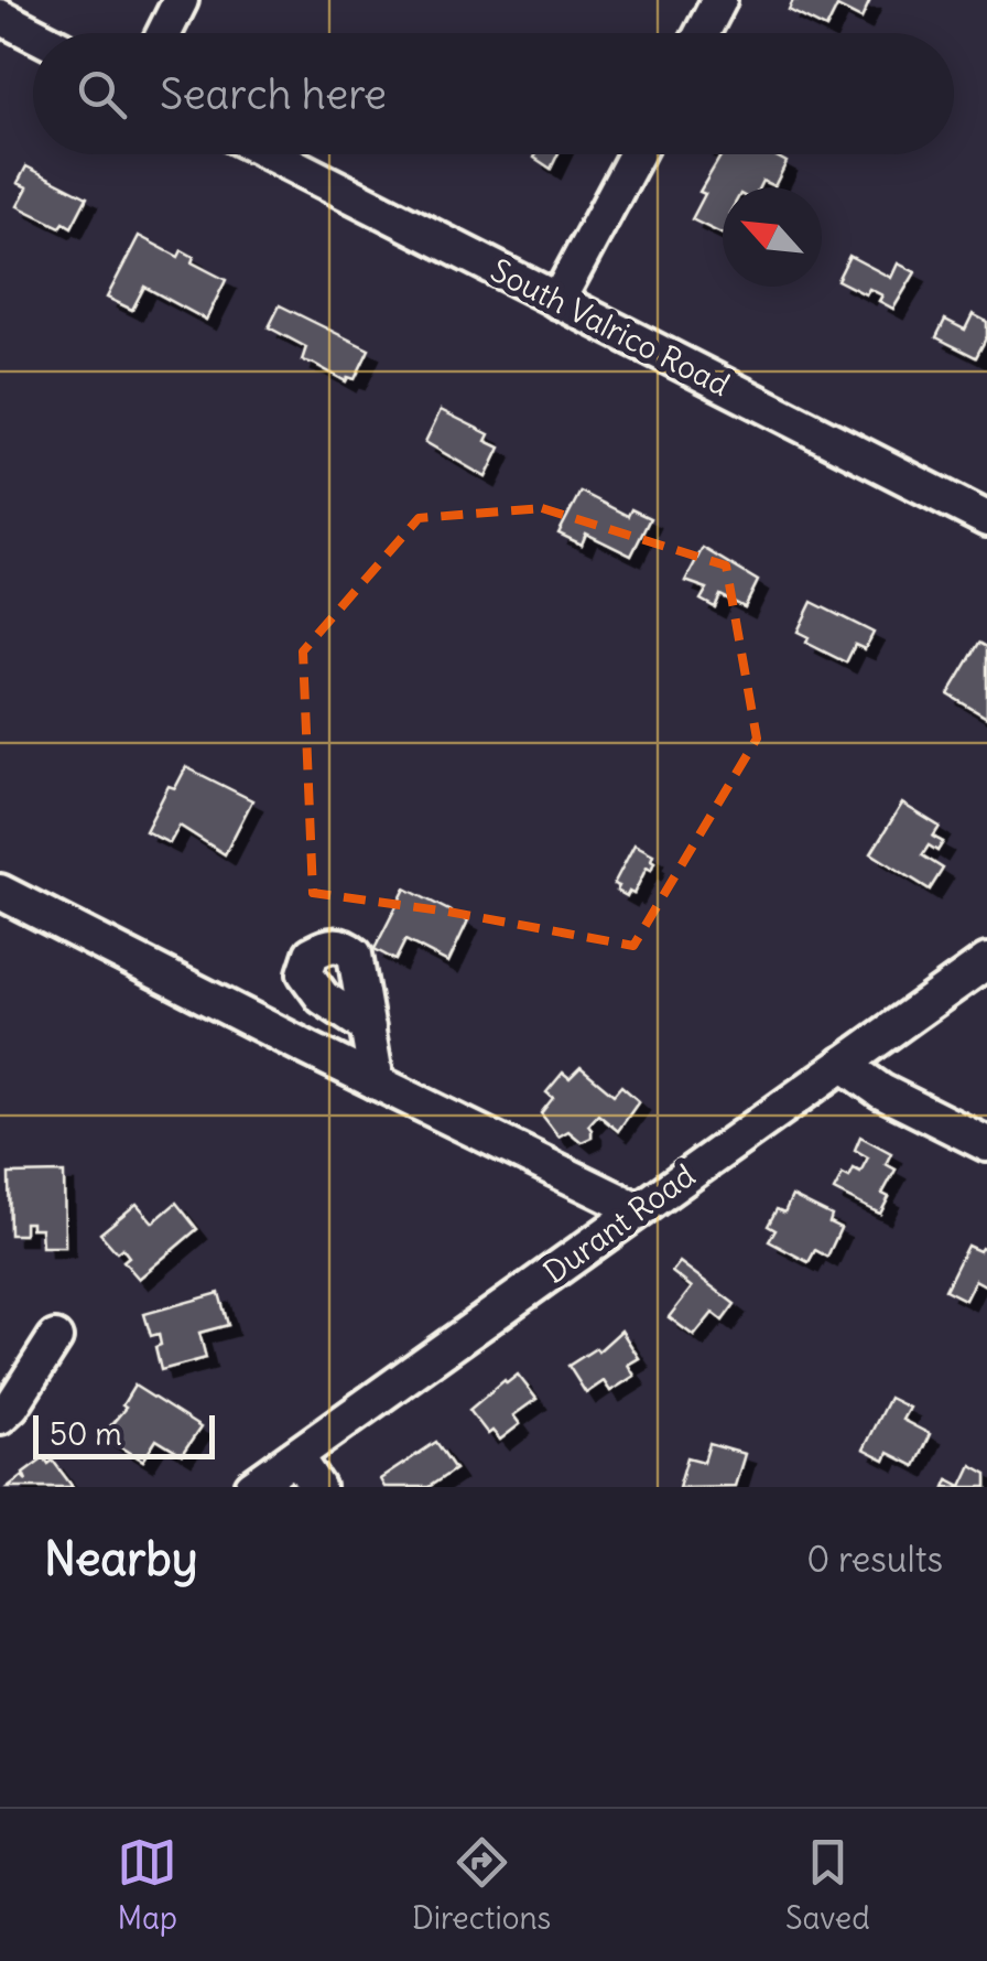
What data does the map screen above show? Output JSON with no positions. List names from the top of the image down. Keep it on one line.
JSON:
{"streets":{"street":["South Valrico Road","Durant Road"]},"scale_bar":"50 m","north":"top left","page":{"search":"Search here","scale":"50 m","heading":["Nearby","0 results"],"nav":["Map","Directions","Saved"]}}
